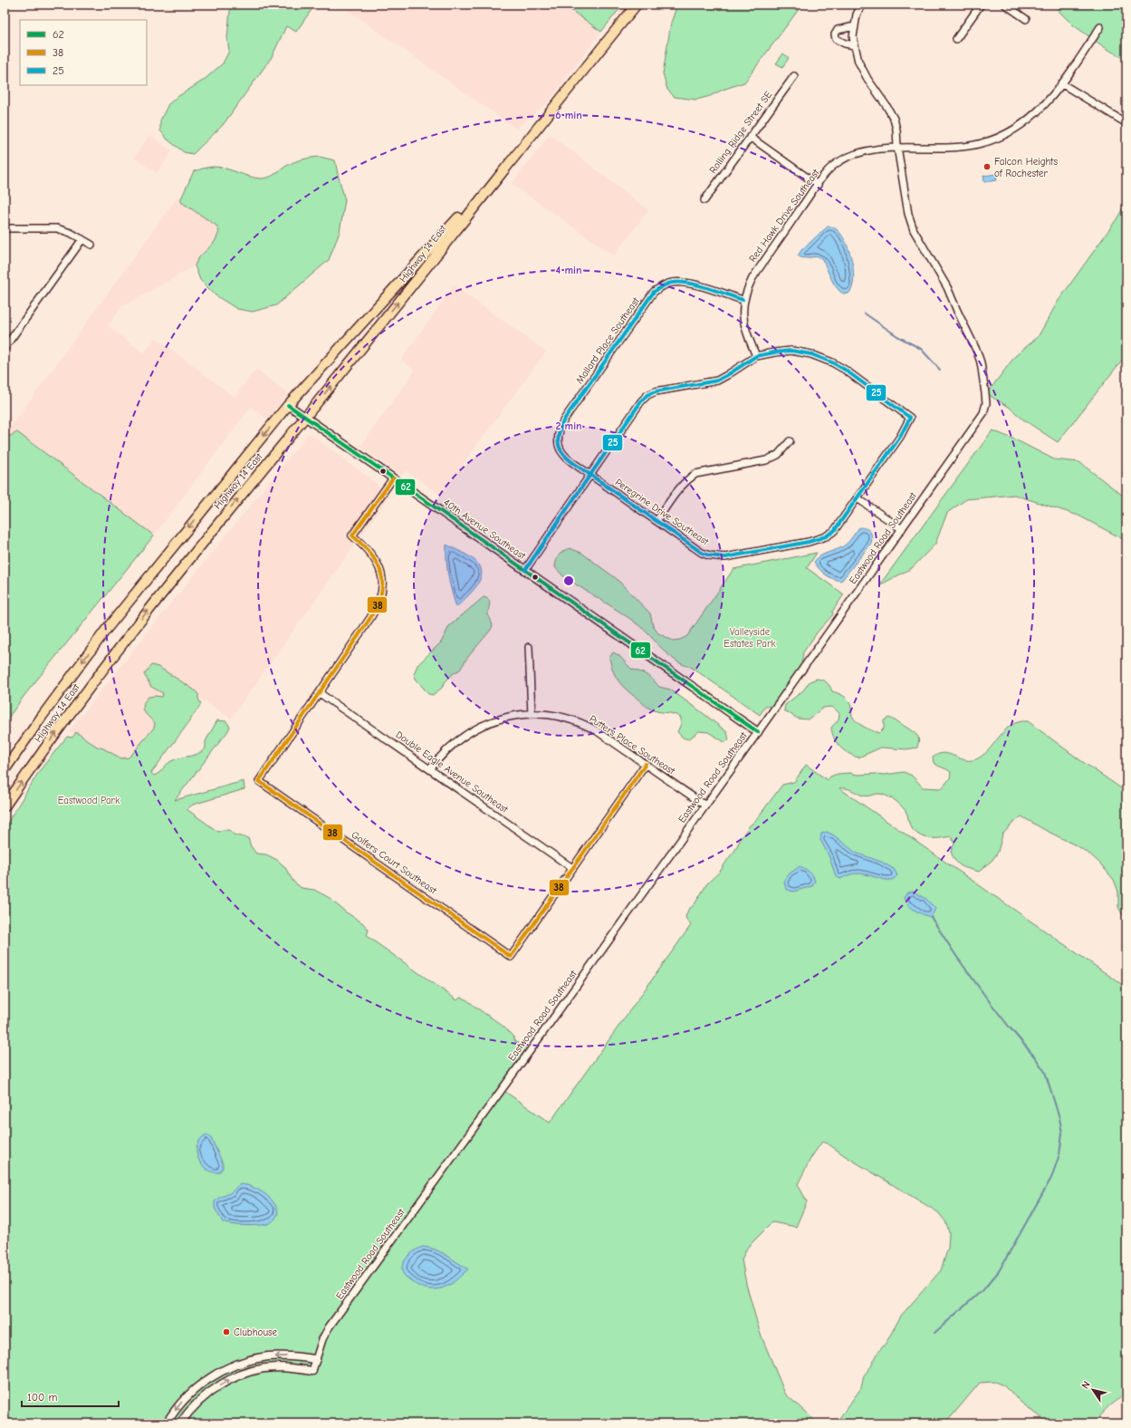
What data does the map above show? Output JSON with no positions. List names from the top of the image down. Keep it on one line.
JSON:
{"streets":{"main road":["Highway 14 East"],"street":["Rolling Ridge Street SE","Red Hawk Drive Southeast","Mallard Place Southeast","Peregrine Drive Southeast","40th Avenue Southeast","Eastwood Road Southeast","Putters Place Southeast","Double Eagle Avenue Southeast","Golfers Court Southeast"]},"crossings":[["Red Hawk Drive Southeast","Mallard Place Southeast"],["Red Hawk Drive Southeast","Peregrine Drive Southeast"],["Red Hawk Drive Southeast","Eastwood Road Southeast"],["Highway 14 East","40th Avenue Southeast"],["Mallard Place Southeast","Peregrine Drive Southeast"],["40th Avenue Southeast","Eastwood Road Southeast"],["40th Avenue Southeast","Golfers Court Southeast"],["Eastwood Road Southeast","Putters Place Southeast"],["Putters Place Southeast","Double Eagle Avenue Southeast"],["Putters Place Southeast","Golfers Court Southeast"],["Double Eagle Avenue Southeast","Golfers Court Southeast"]],"parks":["Valleyside Estates Park","Eastwood Park"],"places":["Falcon Heights of Rochester","Clubhouse"],"lines":["transit line 25","transit line 62","transit line 38"],"legend":["62","38","25"],"scale_bar":"100 m","north":"top left","rings":["6 min","4 min","2 min"]}
